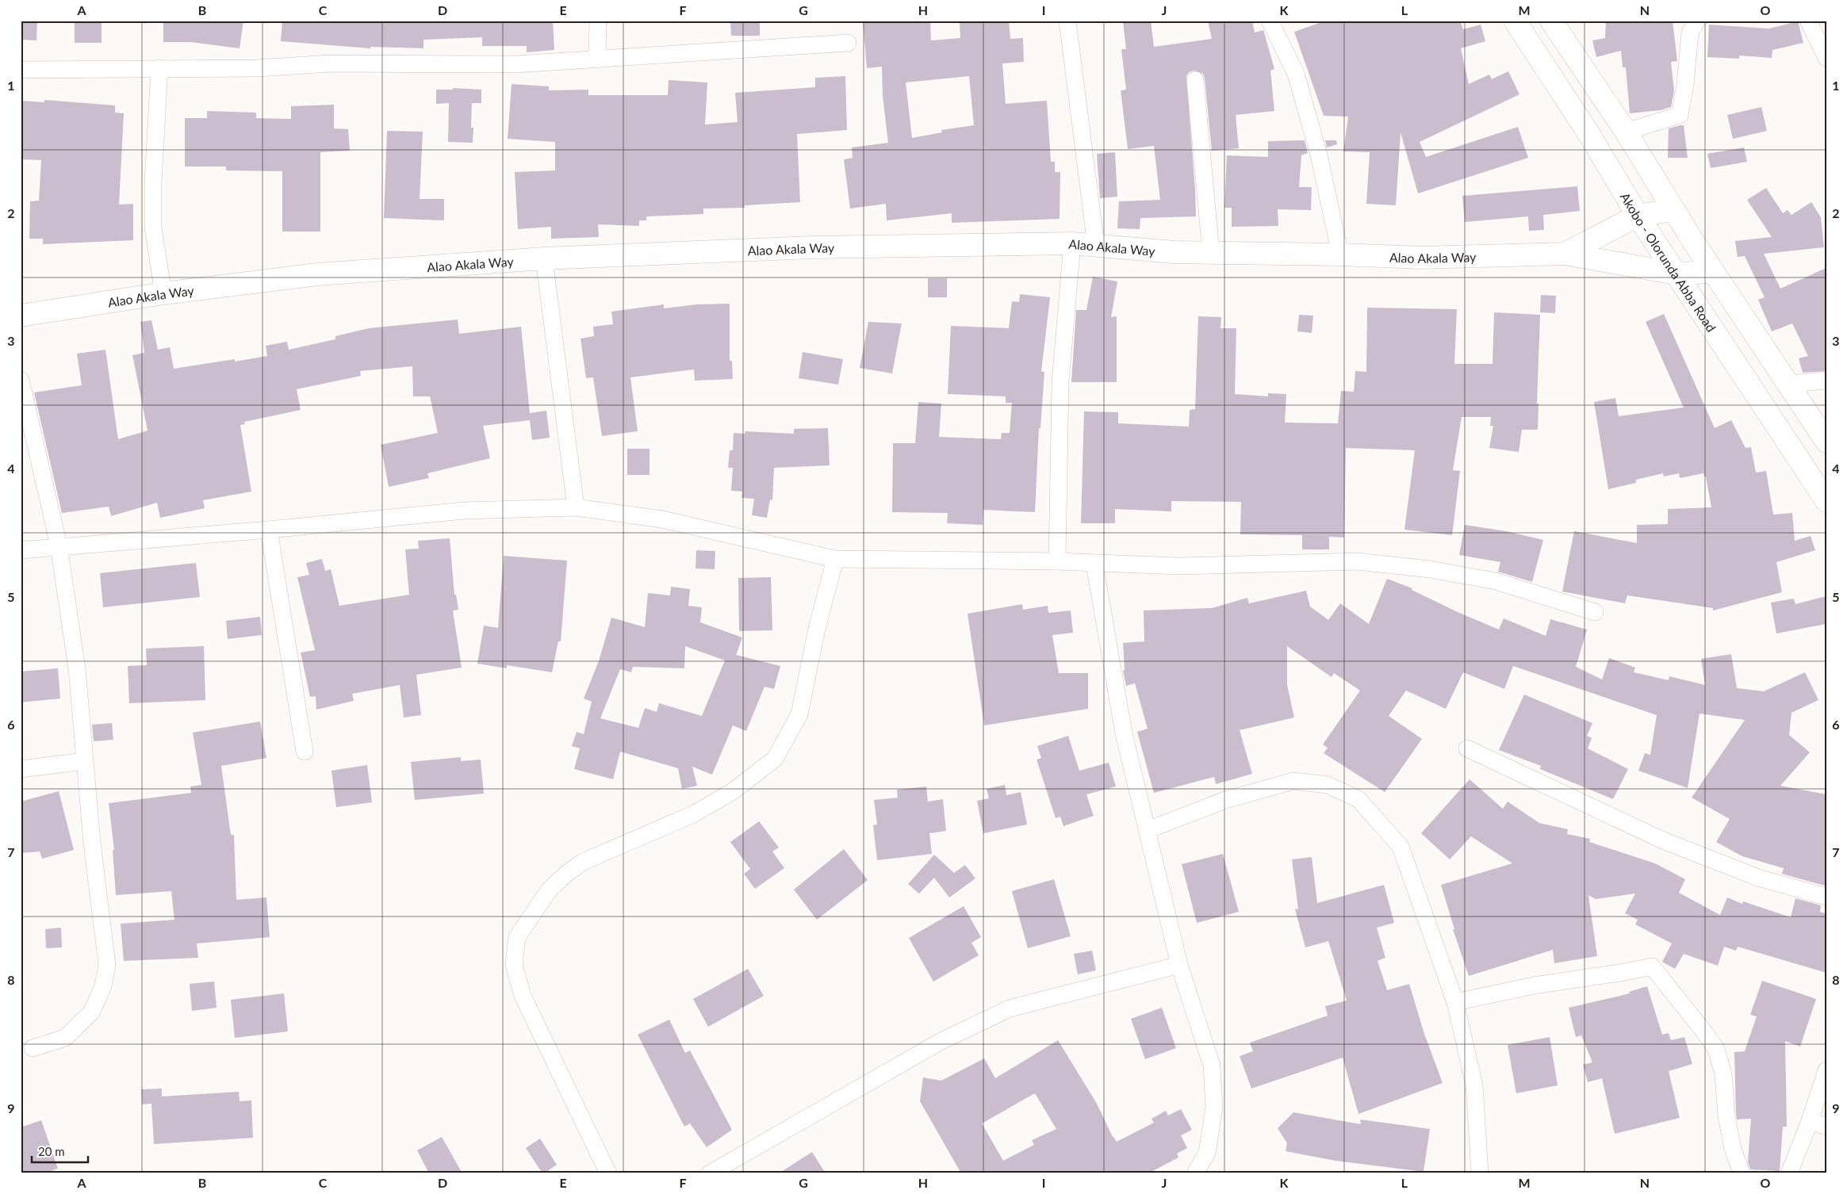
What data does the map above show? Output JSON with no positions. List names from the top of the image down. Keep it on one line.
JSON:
{"streets":{"street":["Alao Akala Way","Akobo - Olorunda Abba Road"]},"crossings":[["Alao Akala Way","Akobo - Olorunda Abba Road"]],"scale_bar":"20 m","grid":{"columns":["A","B","C","D","E","F","G","H","I","J","K","L","M","N","O"],"rows":["1","2","3","4","5","6","7","8","9"]}}
